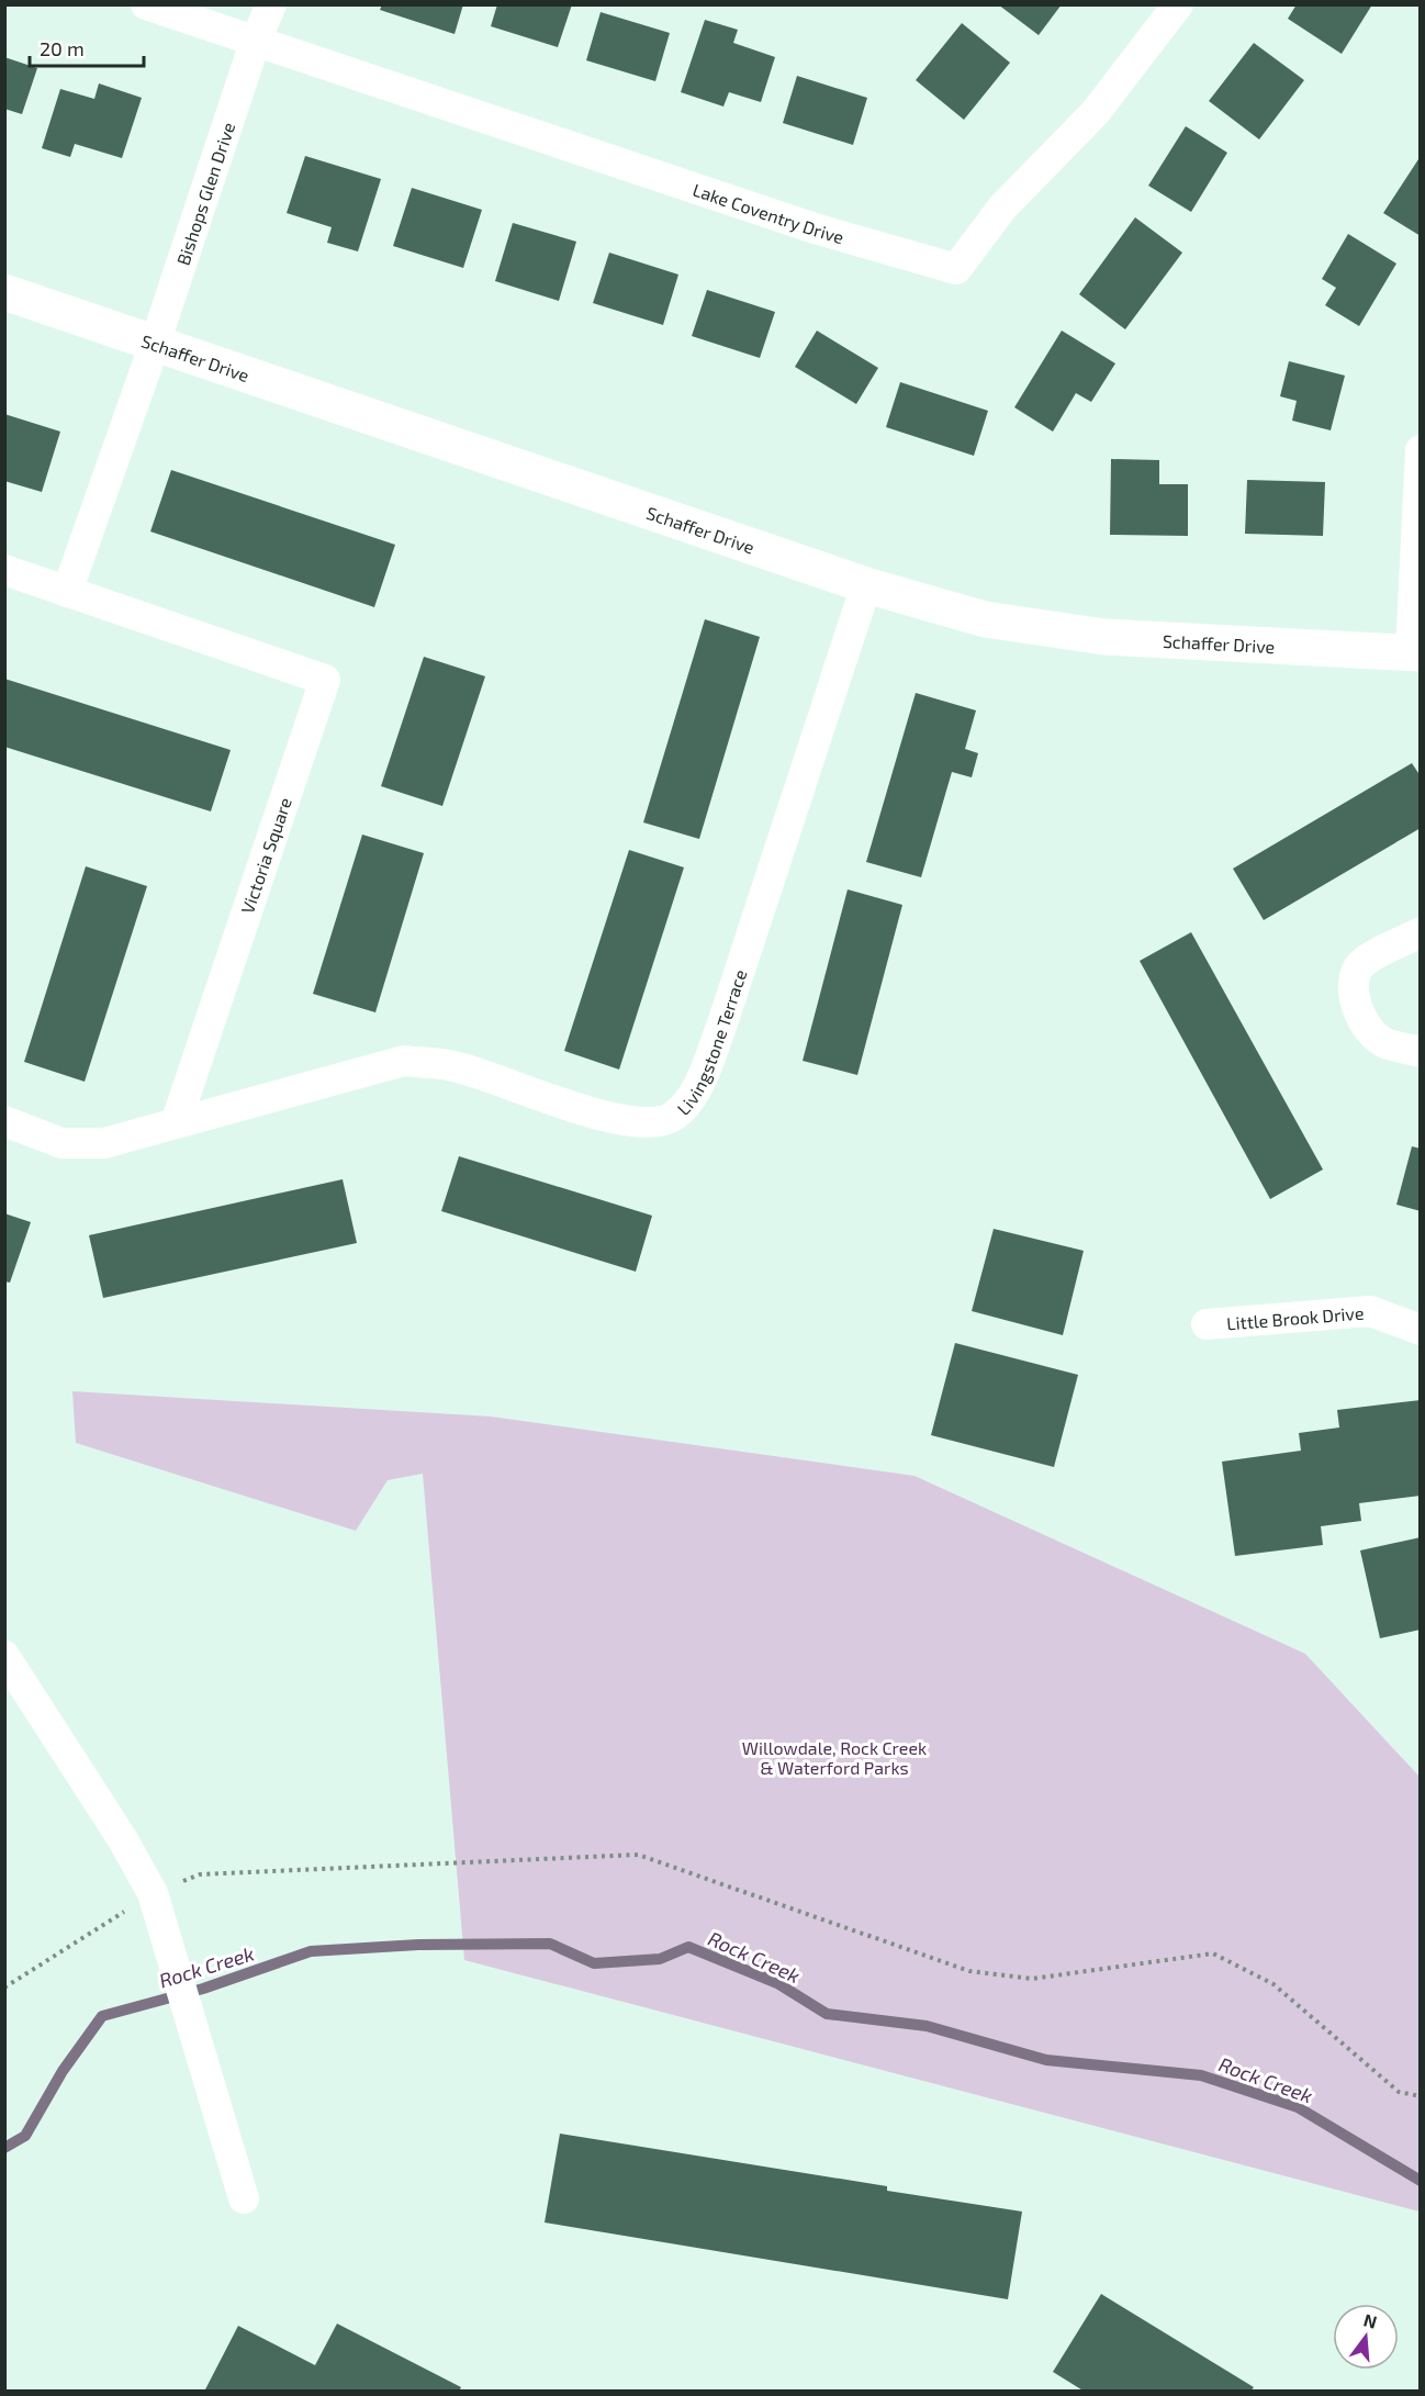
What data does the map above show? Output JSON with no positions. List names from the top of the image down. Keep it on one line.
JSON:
{"streets":{"street":["Bishops Glen Drive","Lake Coventry Drive","Schaffer Drive","Victoria Square","Livingstone Terrace","Little Brook Drive"]},"crossings":[["Bishops Glen Drive","Lake Coventry Drive"],["Bishops Glen Drive","Schaffer Drive"],["Schaffer Drive","Livingstone Terrace"],["Victoria Square","Livingstone Terrace"]],"water":["Rock Creek"],"parks":["Willowdale, Rock Creek & Waterford Parks"],"scale_bar":"20 m","north":"top"}
